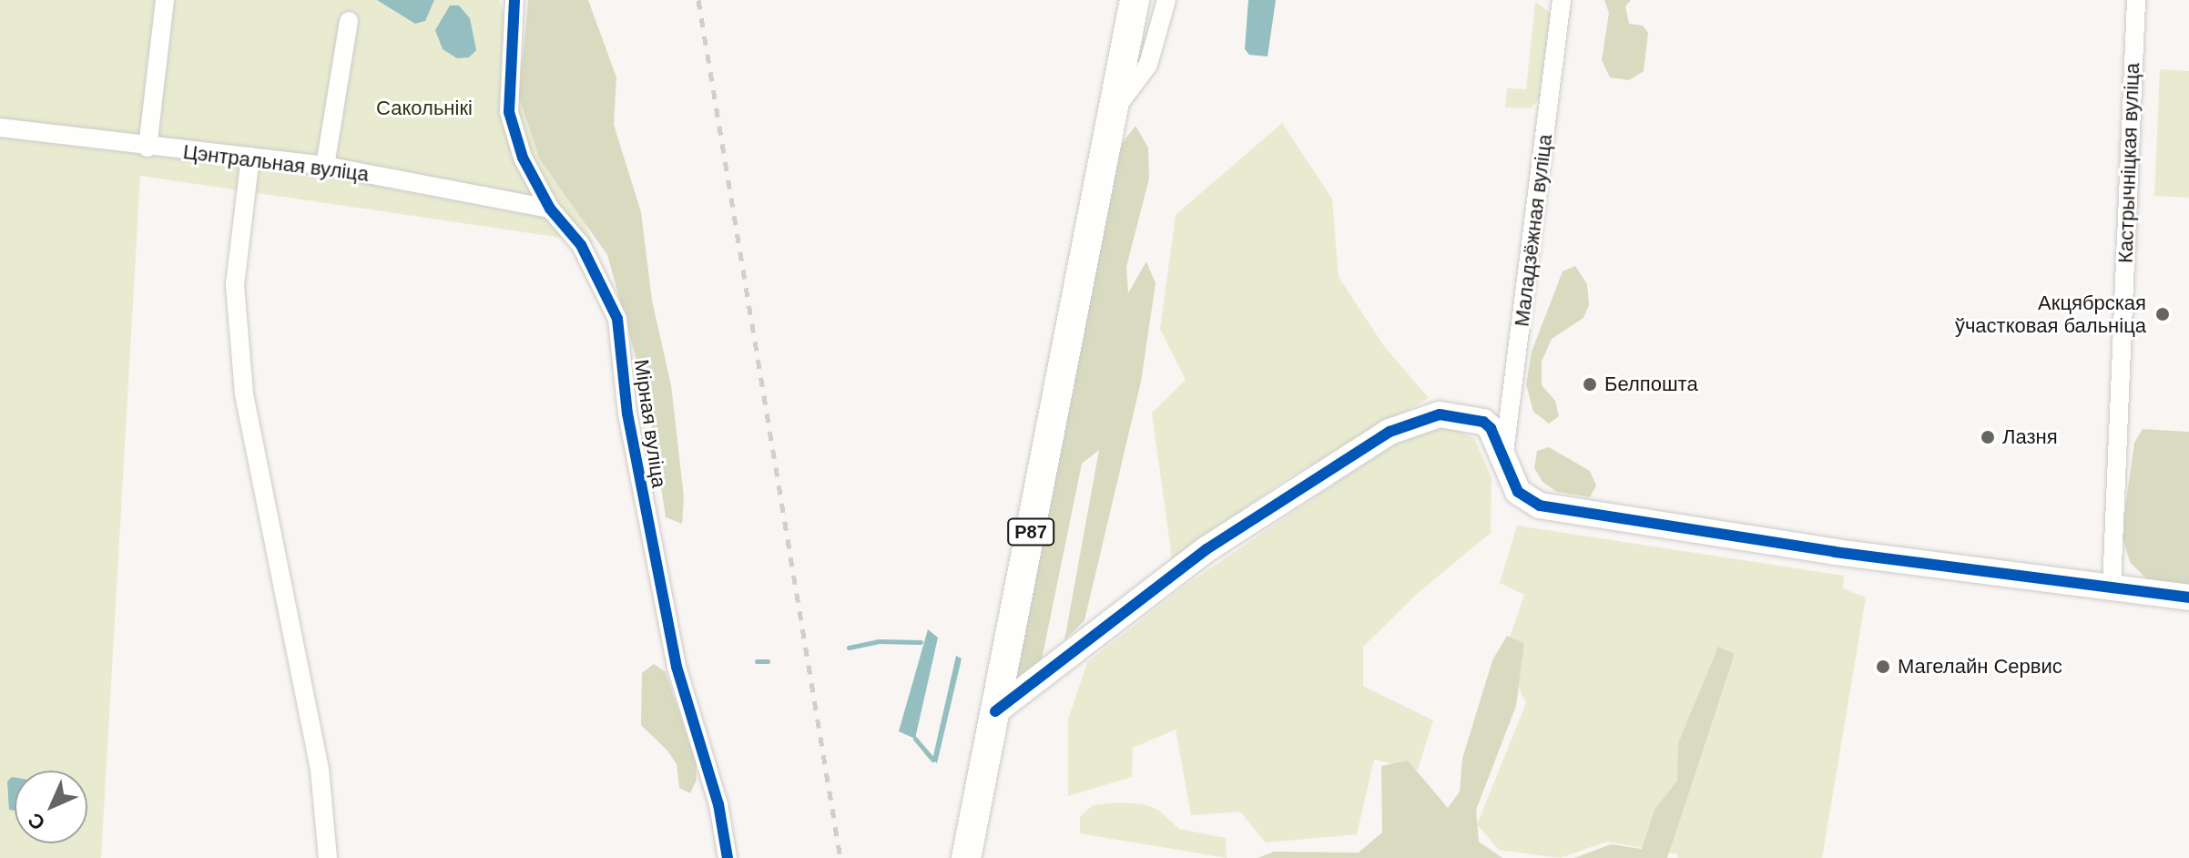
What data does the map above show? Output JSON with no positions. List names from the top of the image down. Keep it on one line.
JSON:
{"streets":{"main road":["Р87"],"street":["Цэнтральная вуліца","Кастрычніцкая вуліца","Маладзёжная вуліца","Мірная вуліца"]},"crossings":[["Цэнтральная вуліца","Мірная вуліца"]],"parks":["Сакольнікі"],"places":["Акцябрская ўчастковая бальніца","Белпошта","Лазня","Магелайн Сервис"],"north":"bottom left"}
